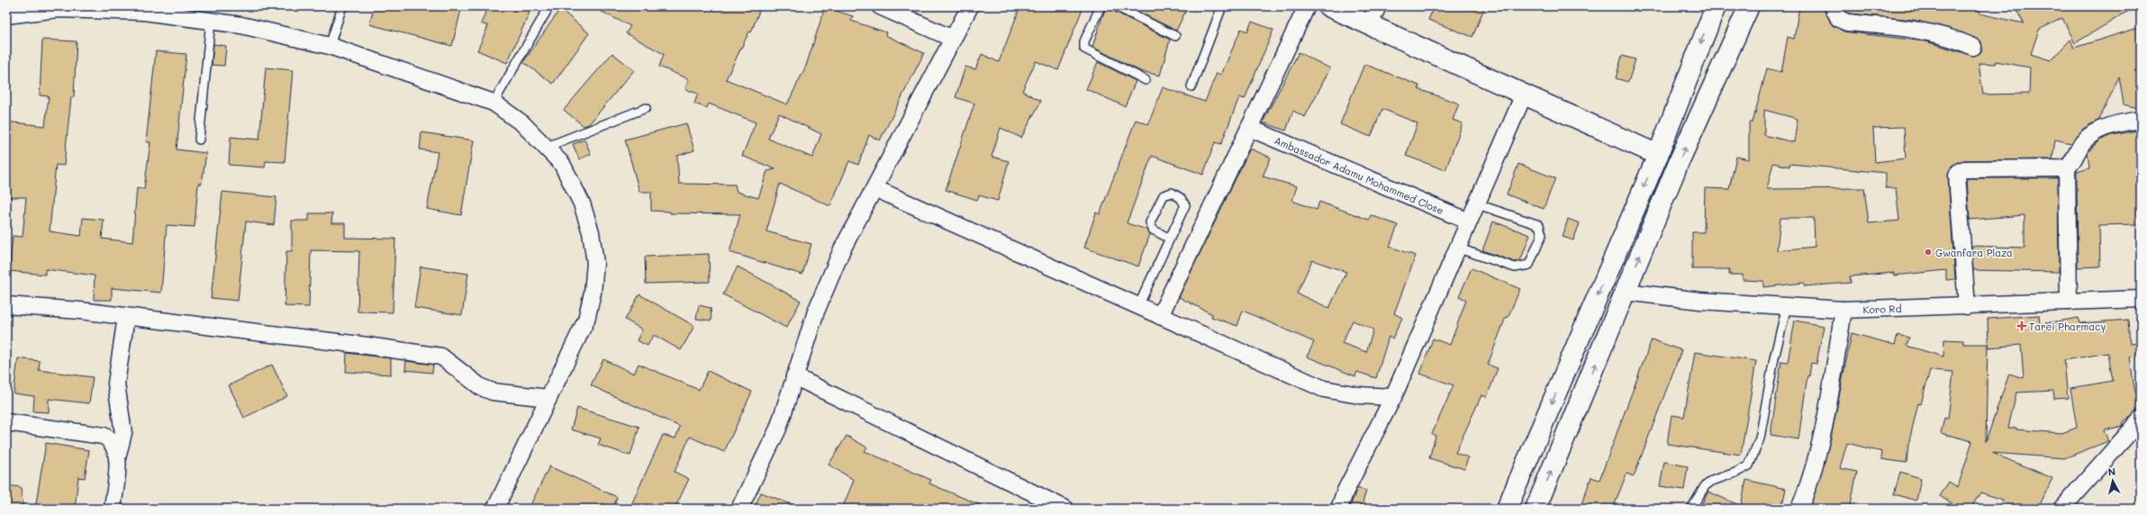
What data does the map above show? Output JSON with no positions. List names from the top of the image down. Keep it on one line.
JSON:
{"streets":{"street":["Ambassador Adamu Mohammed Close","Koro Rd"]},"places":{"other":["Gwanfara Plaza"],"health":["Tarei Pharmacy"]},"north":"top"}
